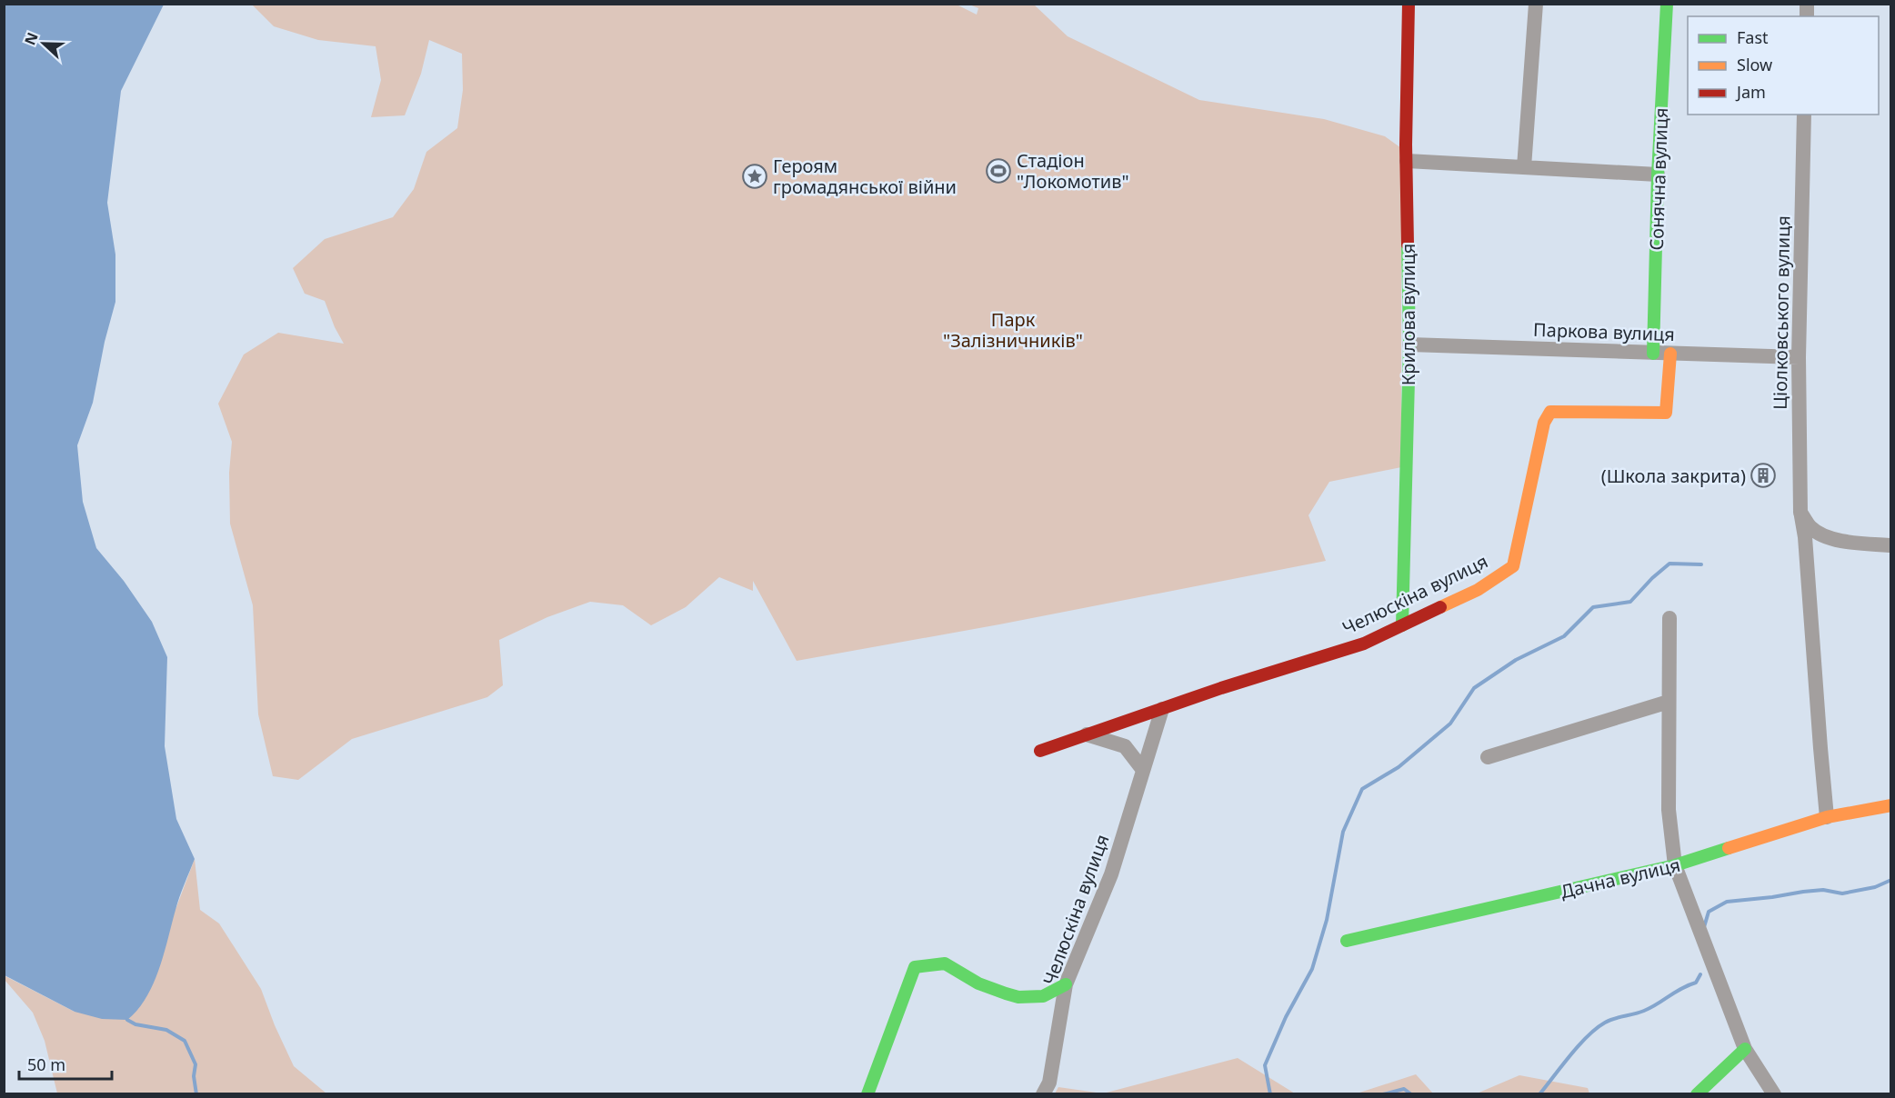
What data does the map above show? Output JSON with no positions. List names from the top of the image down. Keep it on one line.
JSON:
{"streets":{"street":["Сонячна вулиця","Ціолковського вулиця","Крилова вулиця","Паркова вулиця","Челюскіна вулиця","Дачна вулиця"]},"crossings":[["Сонячна вулиця","Паркова вулиця"],["Ціолковського вулиця","Паркова вулиця"],["Ціолковського вулиця","Дачна вулиця"],["Крилова вулиця","Паркова вулиця"],["Крилова вулиця","Челюскіна вулиця"],["Паркова вулиця","Челюскіна вулиця"]],"parks":["Парк \"Залізничників\""],"places":{"sports":["Стадіон \"Локомотив\""],"place":["Героям громадянської війни"],"building":["(Школа закрита)"]},"legend":["Fast","Slow","Jam"],"scale_bar":"50 m","north":"left"}
